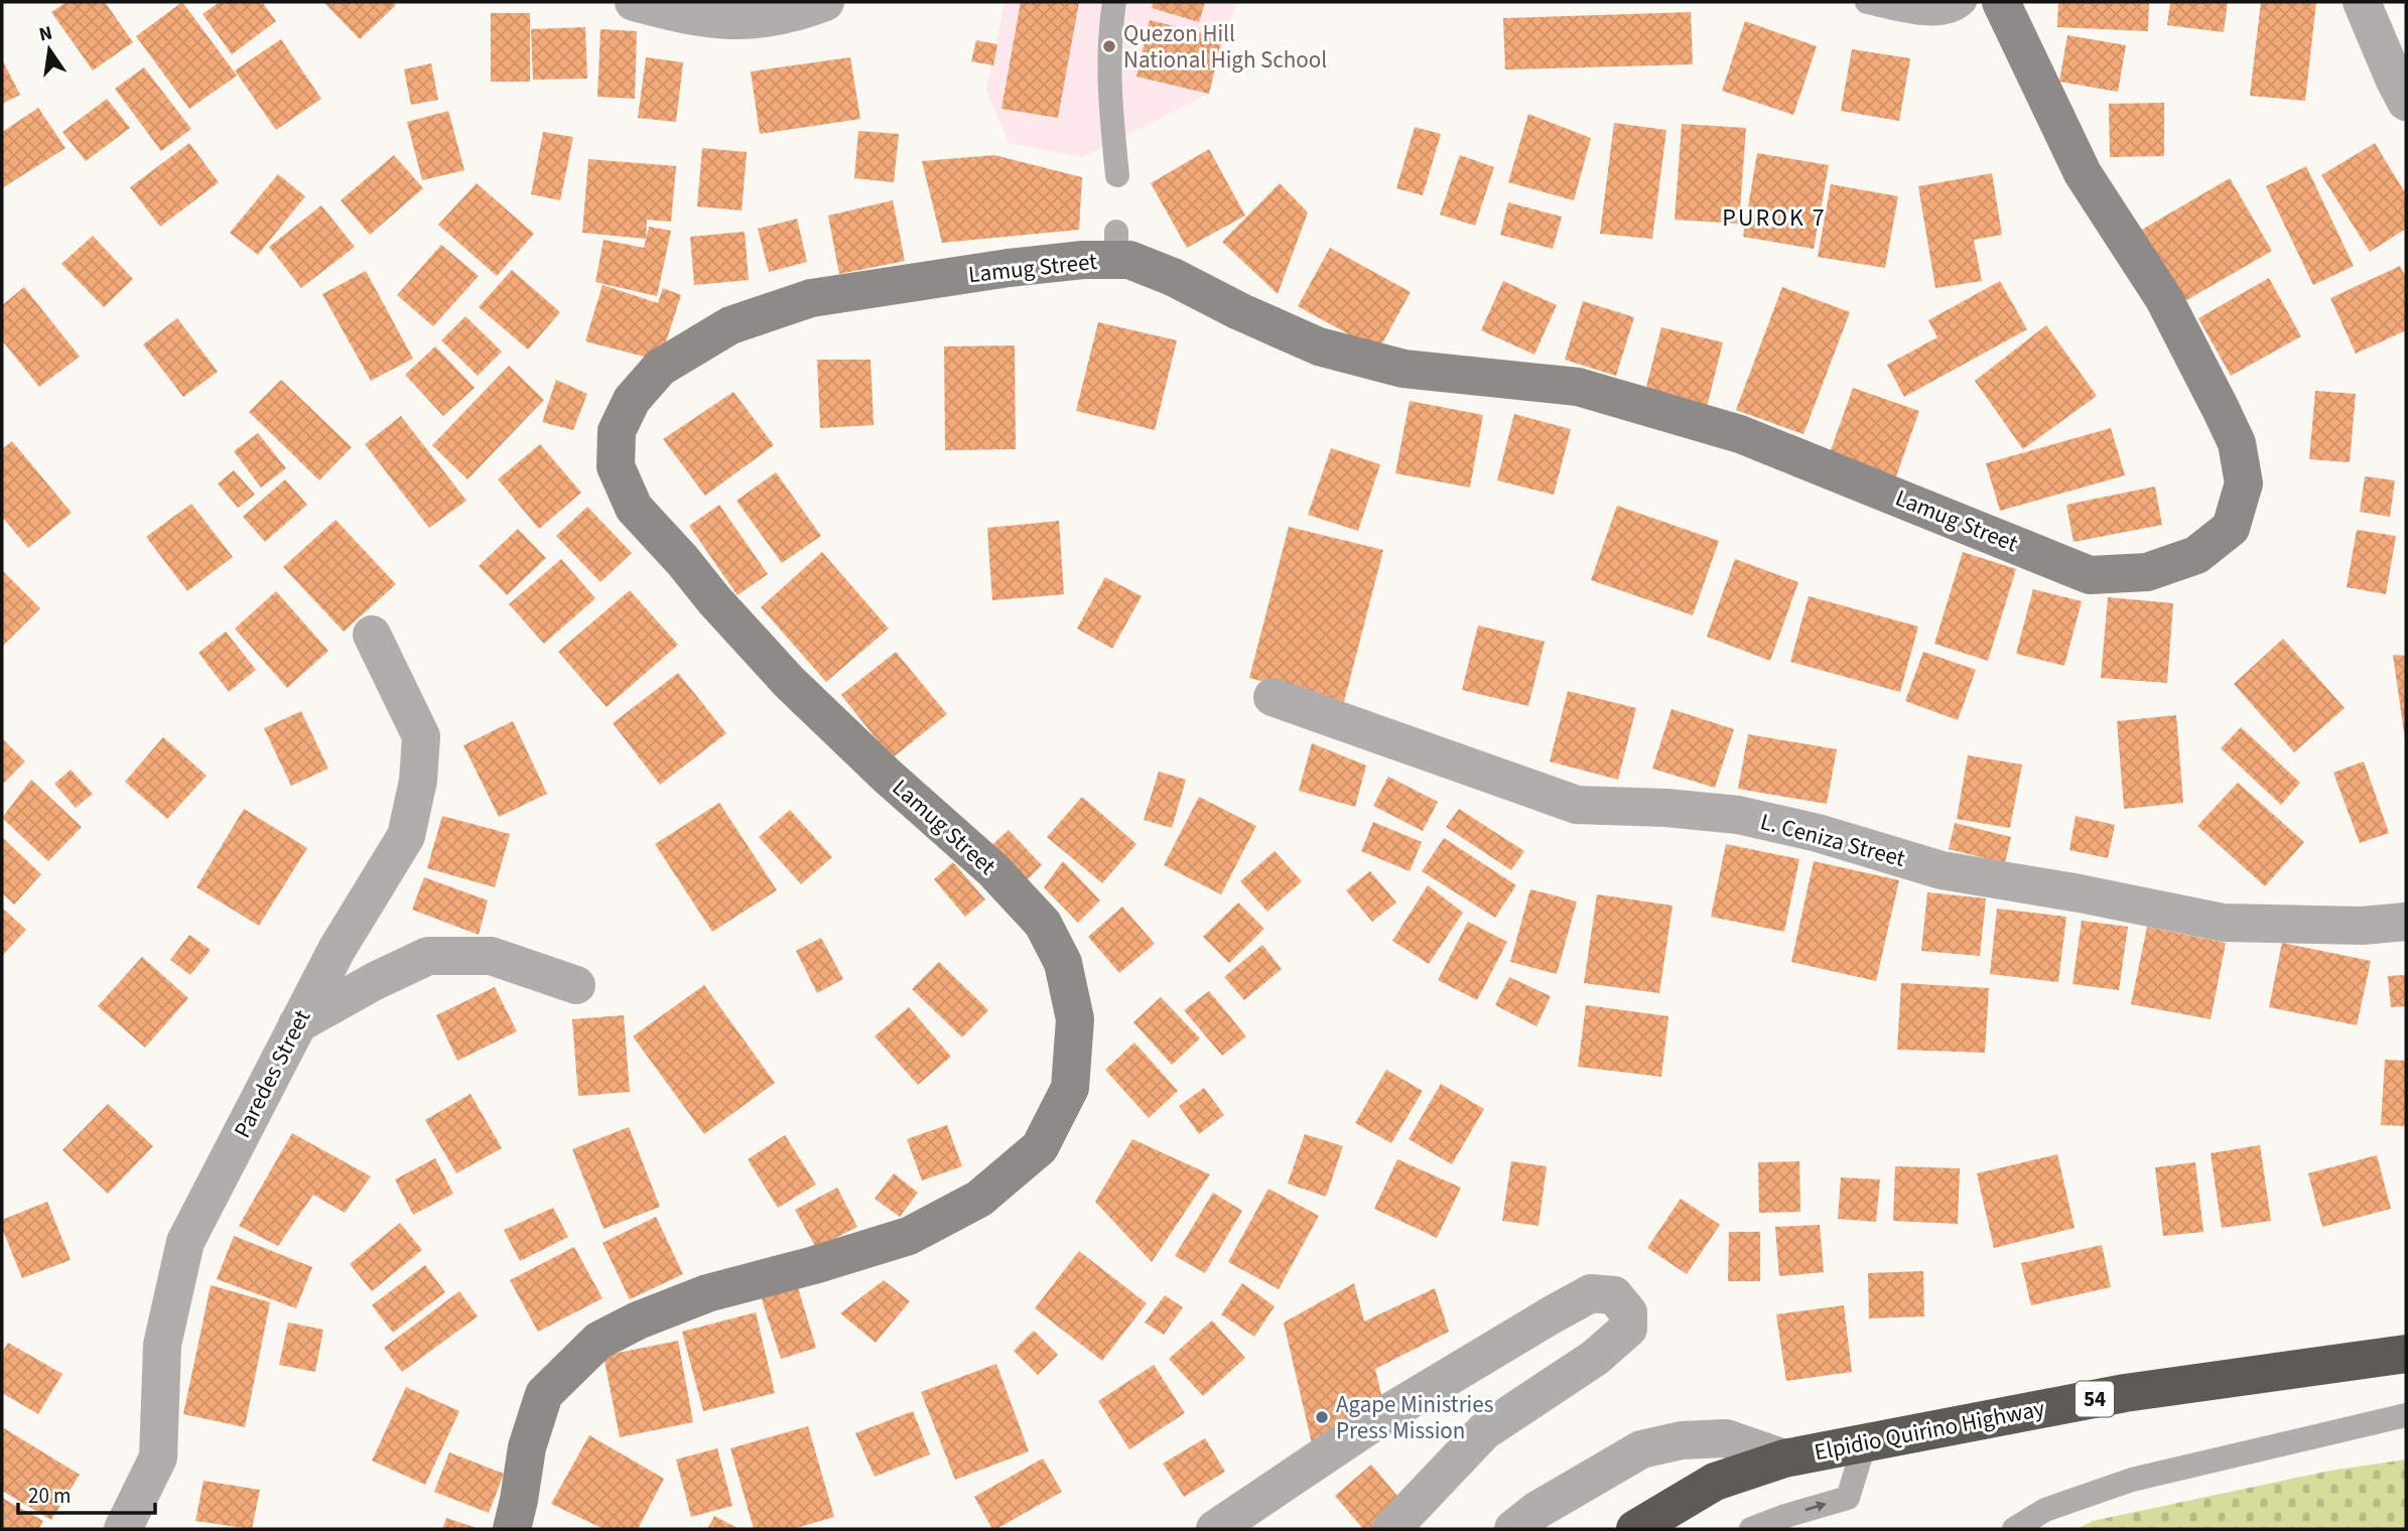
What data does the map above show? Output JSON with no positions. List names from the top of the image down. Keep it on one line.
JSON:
{"streets":{"highway":["54","Elpidio Quirino Highway"],"street":["Lamug Street","L. Ceniza Street","Paredes Street"]},"districts":["PUROK 7"],"places":["Quezon Hill National High School","Agape Ministries Press Mission"],"scale_bar":"20 m","north":"top"}
